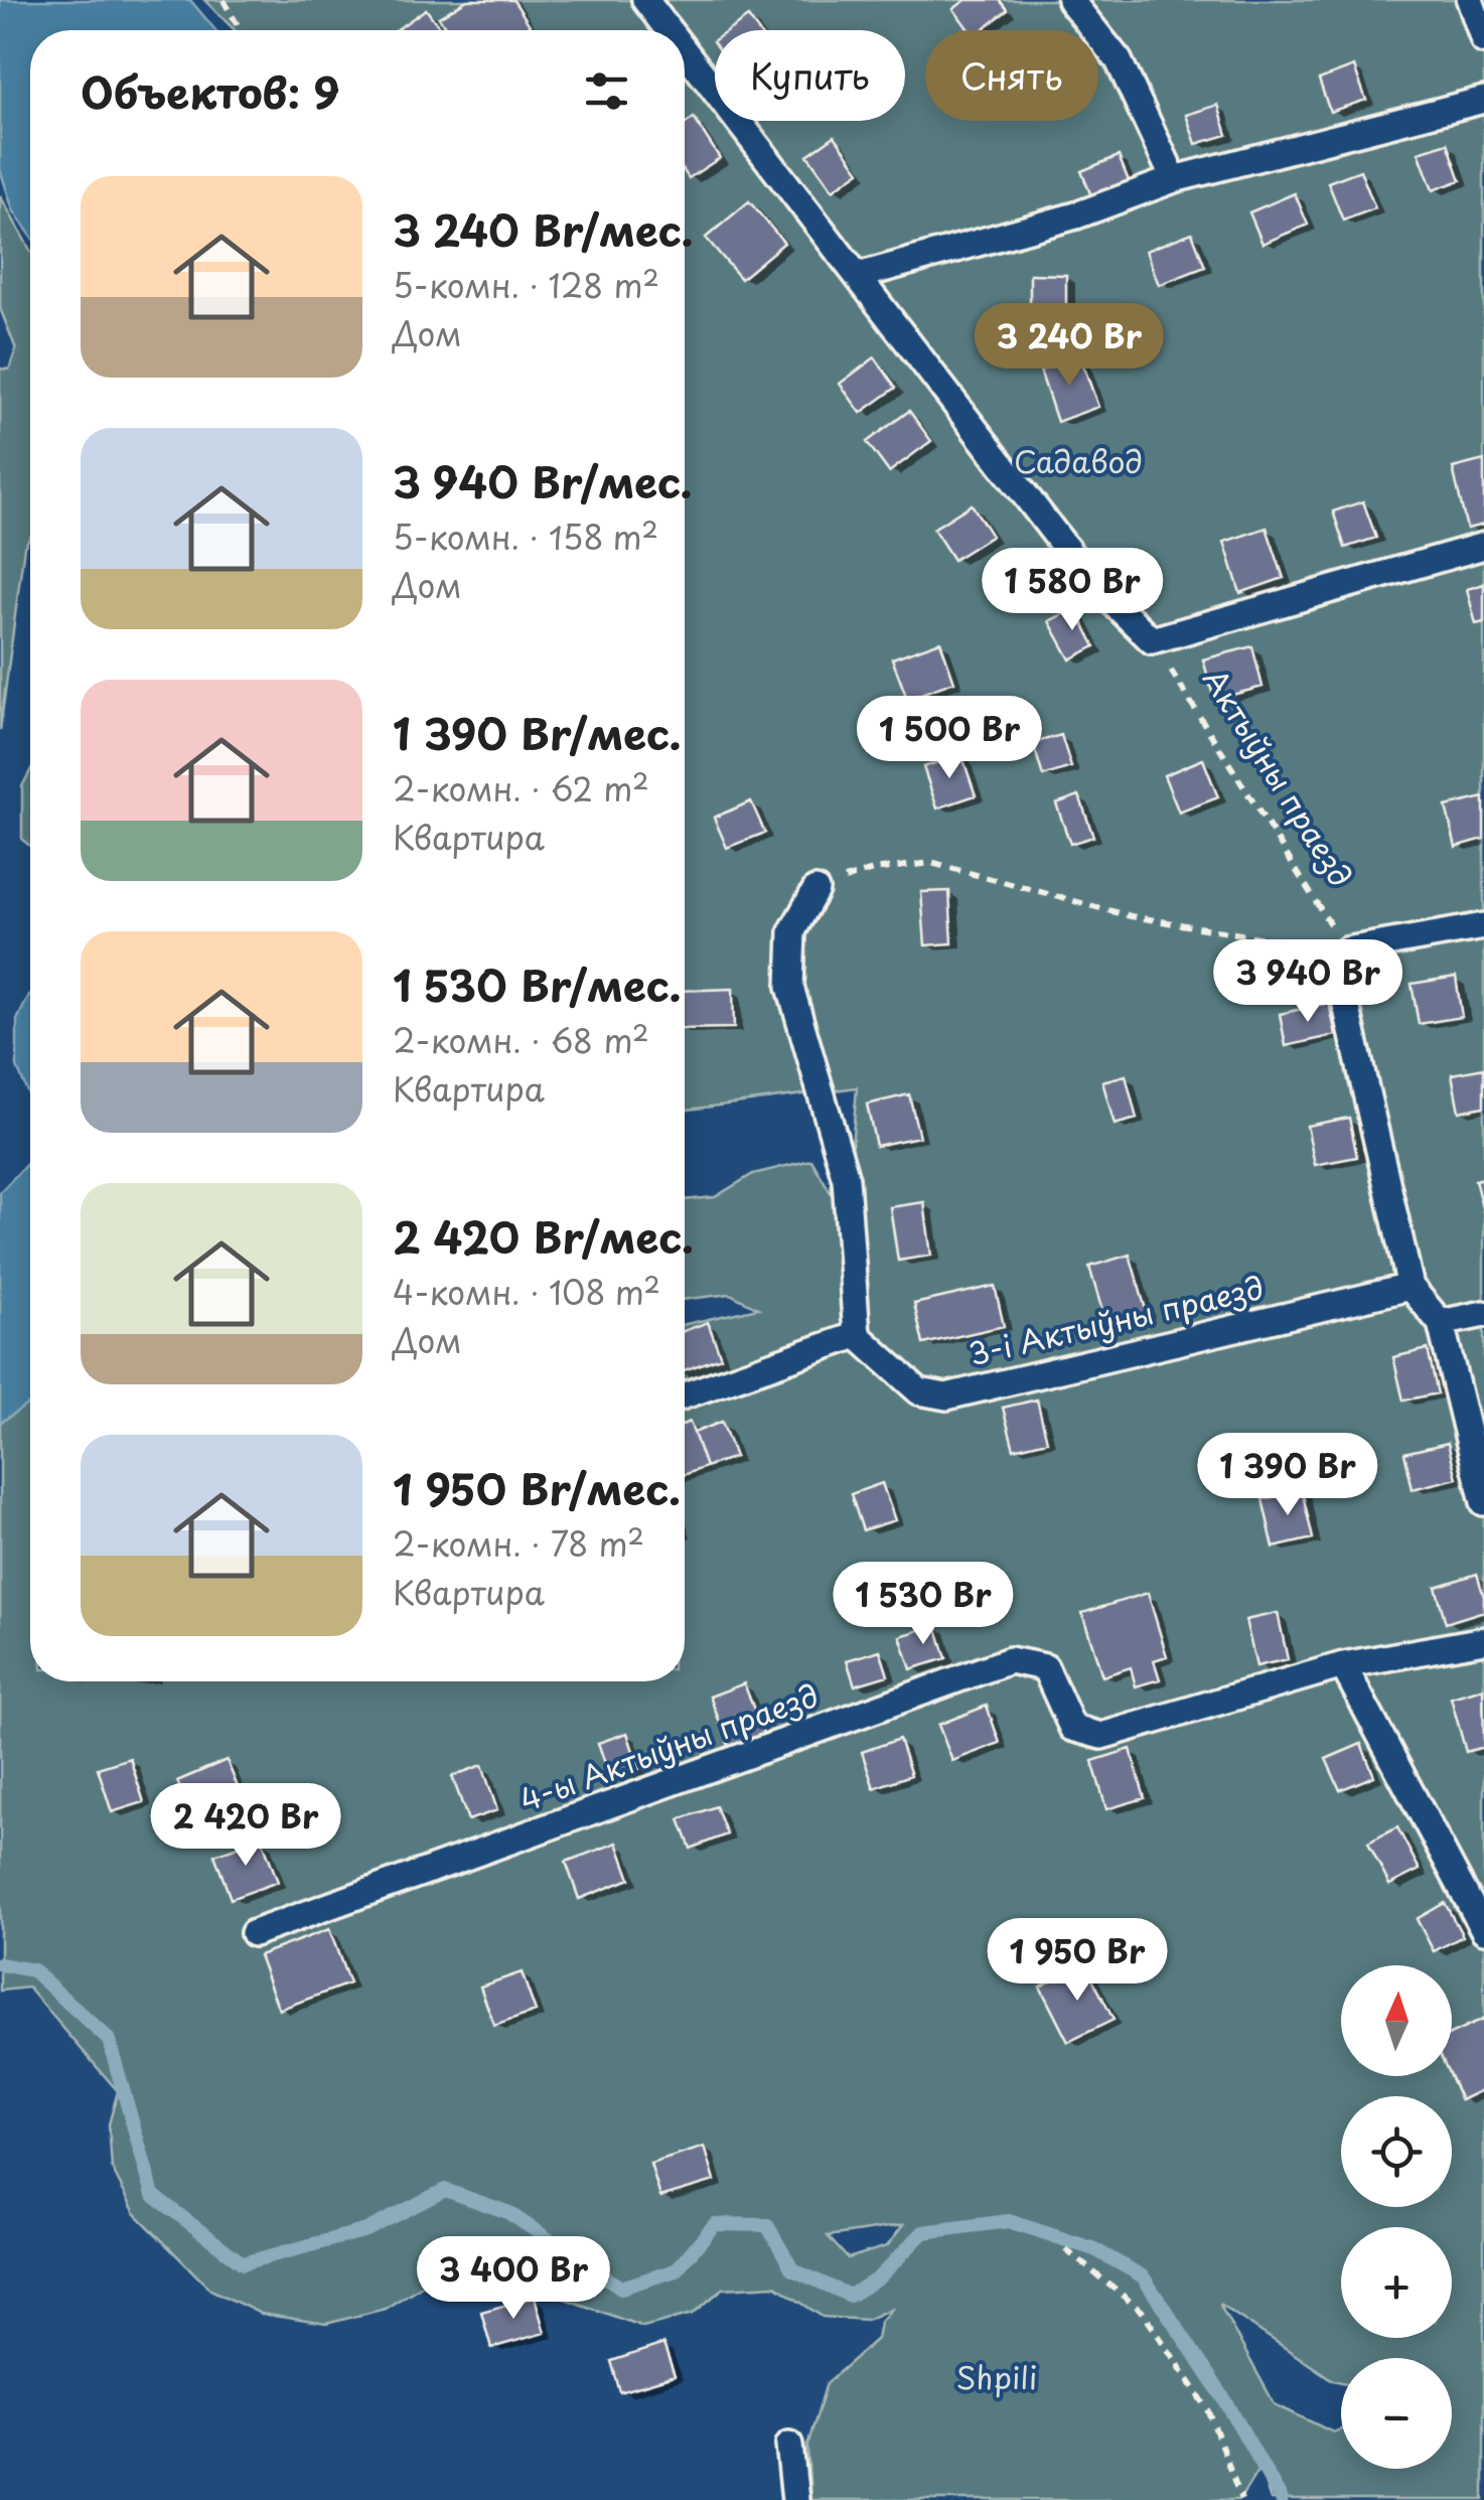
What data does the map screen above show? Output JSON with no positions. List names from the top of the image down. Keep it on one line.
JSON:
{"streets":{"lane":["3-і Актыўны праезд","4-ы Актыўны праезд"],"path":["Актыўны праезд"]},"parks":["Садавод","Shpili"],"north":"top","page":{"chip":["Купить","Снять"],"heading":"Объектов: 9","list":[{"name":"3 240 Br/мес.","note":"5-комн. · 128 m² · Дом"},{"name":"3 940 Br/мес.","note":"5-комн. · 158 m² · Дом"},{"name":"1 390 Br/мес.","note":"2-комн. · 62 m² · Квартира"},{"name":"1 530 Br/мес.","note":"2-комн. · 68 m² · Квартира"},{"name":"2 420 Br/мес.","note":"4-комн. · 108 m² · Дом"},{"name":"1 950 Br/мес.","note":"2-комн. · 78 m² · Квартира"}],"price":["3 240 Br","1 580 Br","1 500 Br","3 940 Br","1 390 Br","1 530 Br","2 420 Br","1 950 Br","3 400 Br"],"map_buttons":["+","−"]}}
